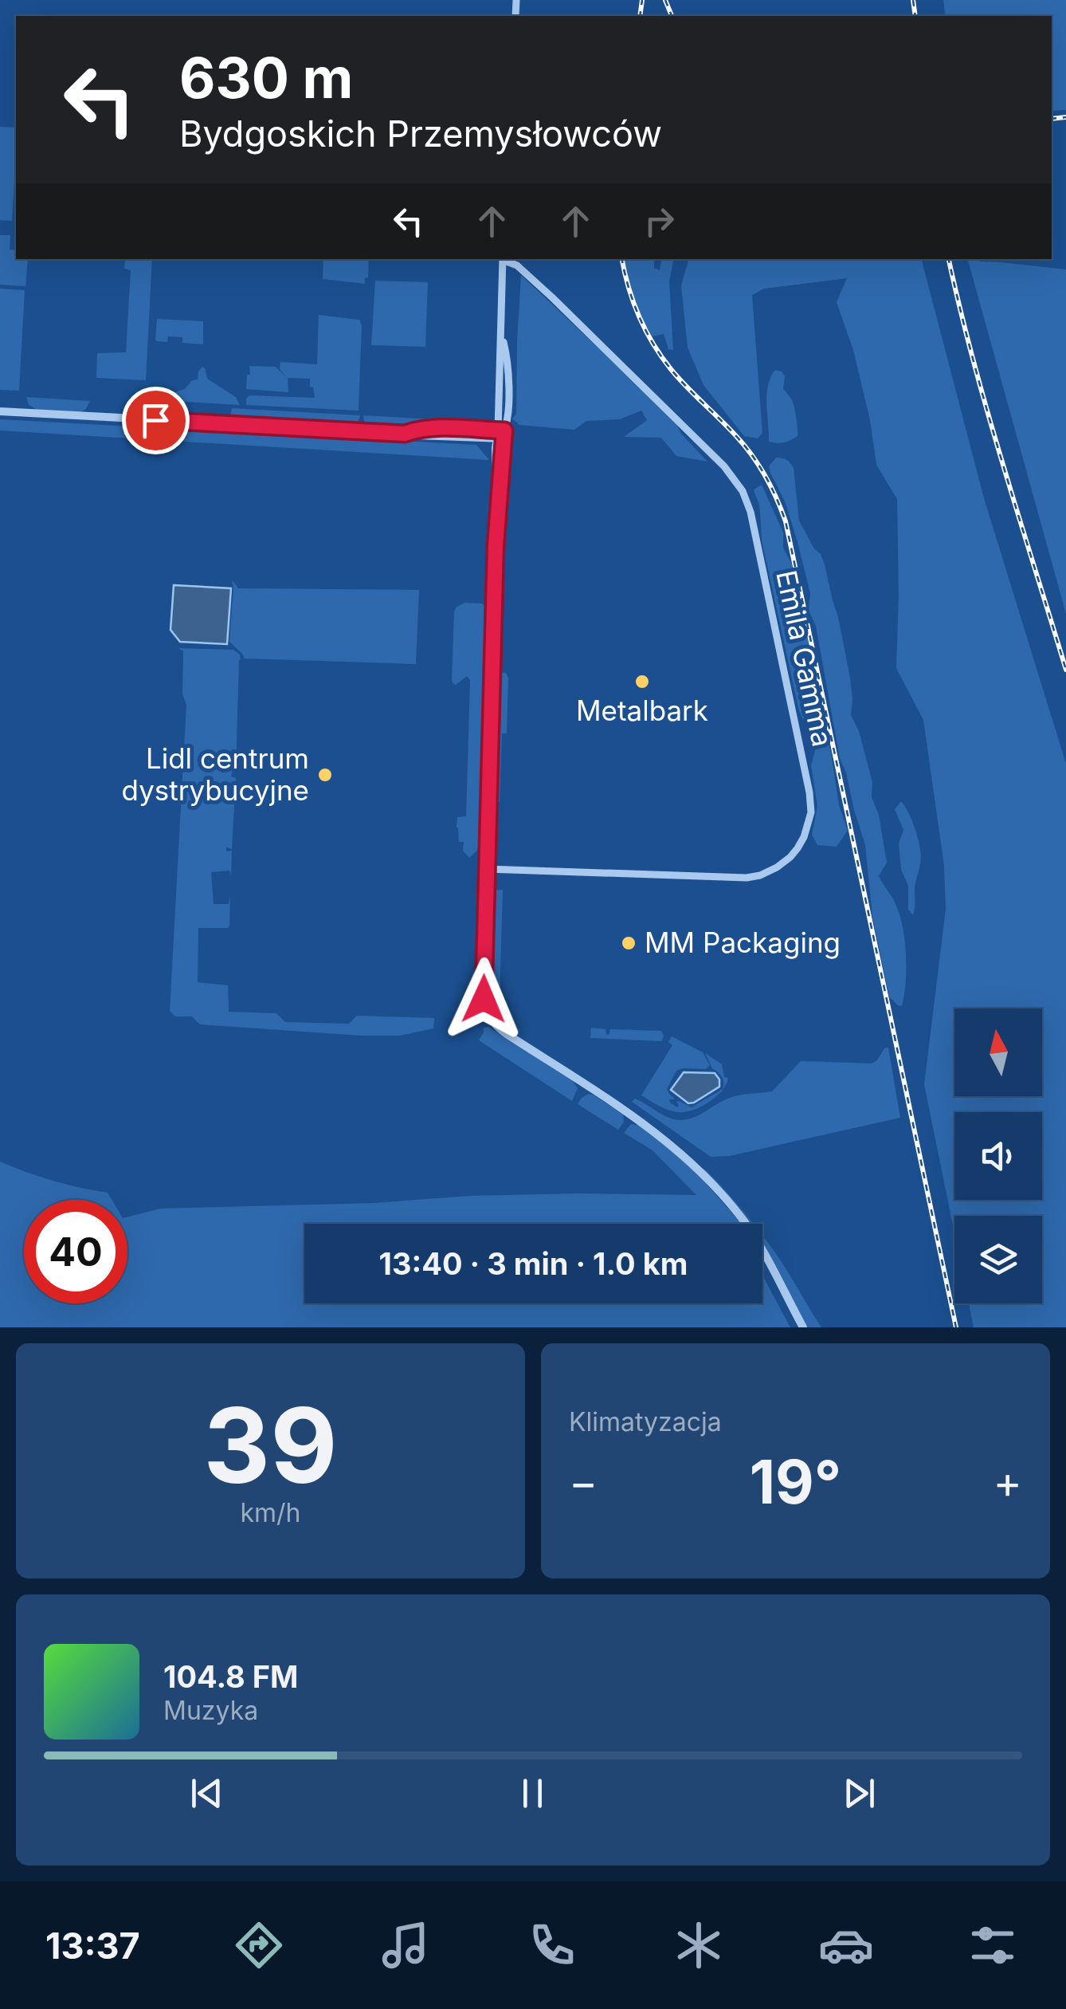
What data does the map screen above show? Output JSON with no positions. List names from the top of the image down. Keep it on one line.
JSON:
{"streets":{"street":["Emila Gamma"]},"places":["Metalbark","Lidl centrum dystrybucyjne","MM Packaging"],"north":"top","page":{"turn":["630 m","Bydgoskich Przemysłowców"],"limit":"40","trip":"13:40 · 3 min · 1.0 km","tile":[["39","km/h"],"Klimatyzacja"],"heat":["−","19°","+"],"song":["104.8 FM","Muzyka"],"tabs":"13:37"}}
